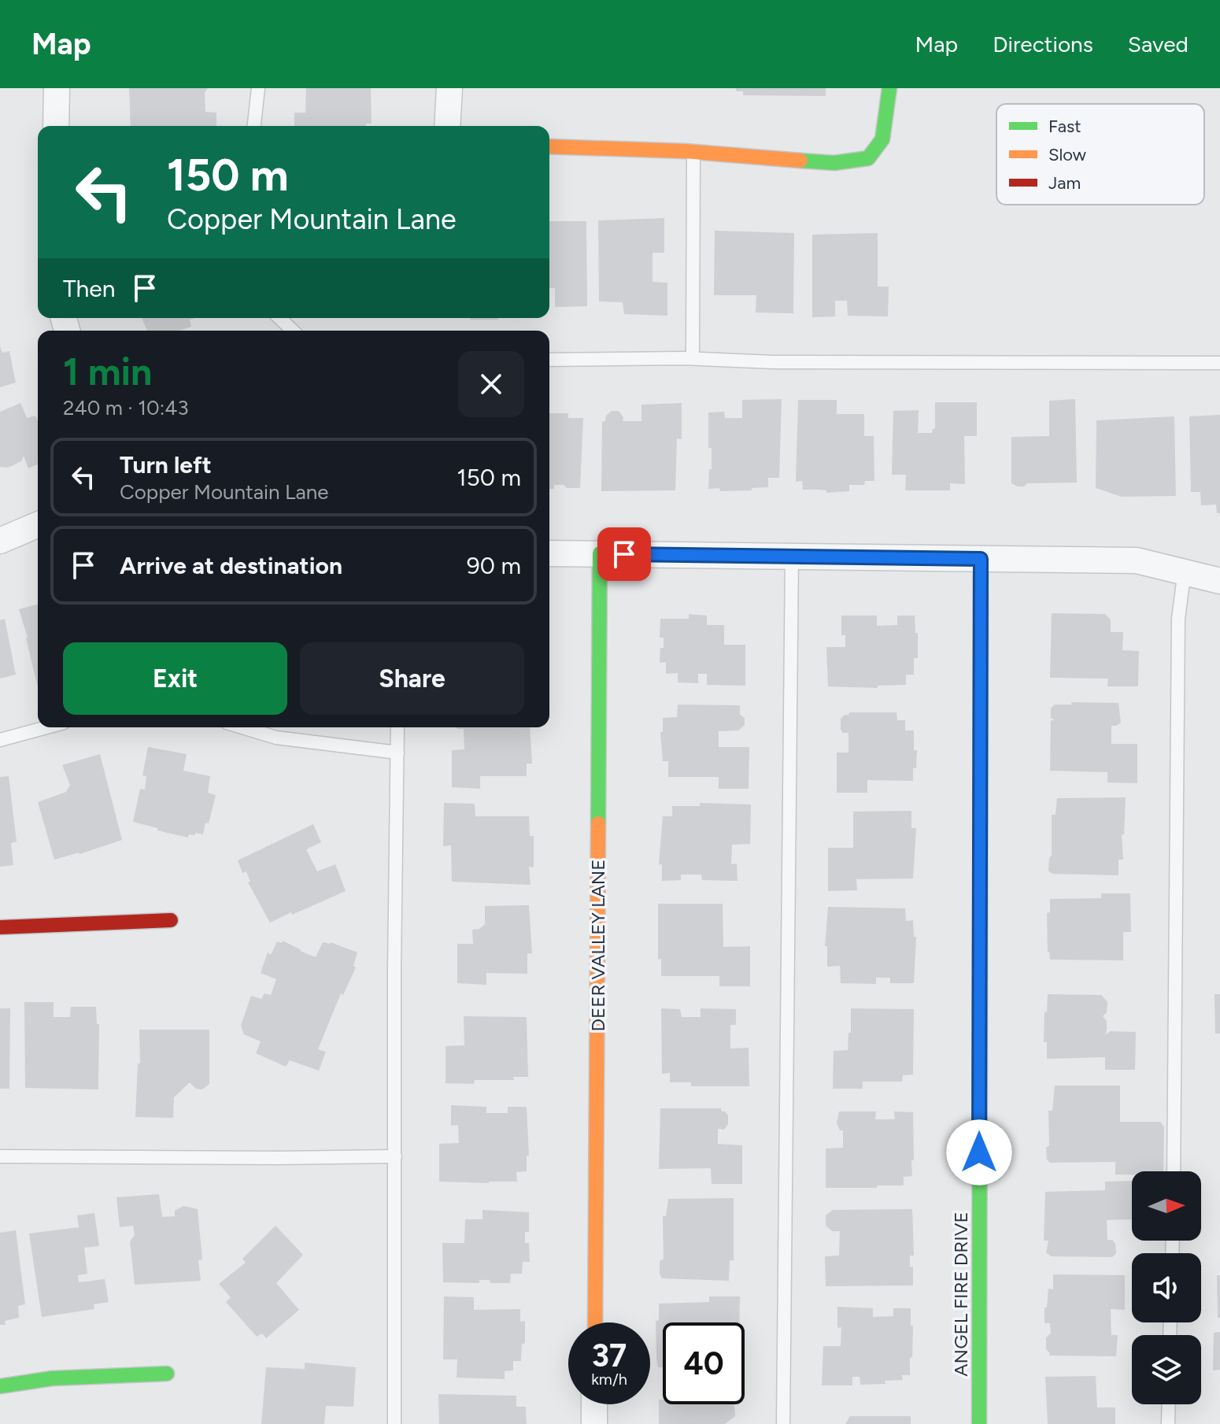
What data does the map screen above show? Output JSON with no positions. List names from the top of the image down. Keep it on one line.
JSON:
{"streets":{"street":["DEER VALLEY LANE","ANGEL FIRE DRIVE"]},"legend":["Fast","Slow","Jam"],"north":"right","page":{"header":"Map","nav":["Map","Directions","Saved"],"turn":["150 m","Copper Mountain Lane"],"then":"Then","heading":["1 min","240 m · 10:43"],"list":[{"name":"Turn left","note":"Copper Mountain Lane","value":"150 m"},{"name":"Arrive at destination","value":"90 m"}],"buttons":["Exit","Share"],"speed":"37 km/h","limit":"40"}}
